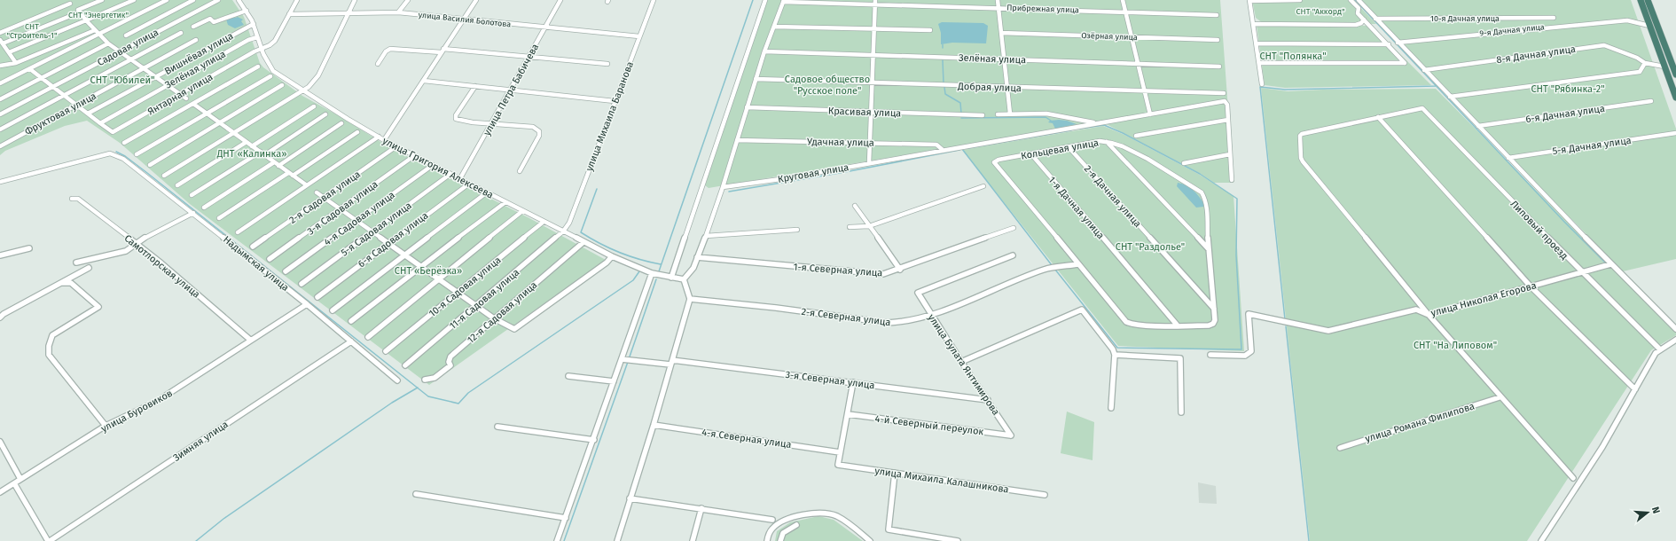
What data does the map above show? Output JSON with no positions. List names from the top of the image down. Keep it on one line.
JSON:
{"streets":{"street":["Прибрежная улица","10-я Дачная улица","улица Василия Болотова","9-я Дачная улица","Озёрная улица","Садовая улица","Вишнёвая улица","8-я Дачная улица","Зелёная улица","Добрая улица","улица Петра Бабичева","Янтарная улица","Красивая улица","Фруктовая улица","6-я Дачная улица","улица Михаила Баранова","Удачная улица","5-я Дачная улица","Кольцевая улица","улица Григория Алексеева","Круговая улица","2-я Дачная улица","2-я Садовая улица","3-я Садовая улица","1-я Дачная улица","4-я Садовая улица","5-я Садовая улица","Липовый проезд","6-я Садовая улица","Надымская улица","Самотлорская улица","1-я Северная улица","10-я Садовая улица","11-я Садовая улица","улица Николая Егорова","12-я Садовая улица","2-я Северная улица","улица Булата Янтимирова","3-я Северная улица","улица Буровиков","улица Романа Филипова","4-й Северный переулок","4-я Северная улица","Зимняя улица","улица Михаила Калашникова"]},"crossings":[["улица Василия Болотова","улица Петра Бабичева"],["улица Василия Болотова","Янтарная улица"],["улица Василия Болотова","улица Михаила Баранова"],["Вишнёвая улица","улица Григория Алексеева"],["Зелёная улица","Янтарная улица"],["Зелёная улица","улица Григория Алексеева"],["улица Петра Бабичева","улица Григория Алексеева"],["Янтарная улица","улица Григория Алексеева"],["улица Михаила Баранова","улица Григория Алексеева"],["улица Михаила Баранова","11-я Садовая улица"],["Удачная улица","Круговая улица"],["Кольцевая улица","2-я Дачная улица"],["Кольцевая улица","1-я Дачная улица"],["Кольцевая улица","2-я Северная улица"],["улица Григория Алексеева","2-я Садовая улица"],["улица Григория Алексеева","3-я Садовая улица"],["улица Григория Алексеева","4-я Садовая улица"],["улица Григория Алексеева","5-я Садовая улица"],["улица Григория Алексеева","6-я Садовая улица"],["улица Григория Алексеева","10-я Садовая улица"],["улица Григория Алексеева","11-я Садовая улица"],["улица Григория Алексеева","12-я Садовая улица"],["Липовый проезд","улица Николая Егорова"],["Надымская улица","улица Буровиков"],["Надымская улица","Зимняя улица"],["Самотлорская улица","улица Буровиков"],["2-я Северная улица","улица Булата Янтимирова"],["улица Булата Янтимирова","3-я Северная улица"],["улица Булата Янтимирова","4-й Северный переулок"],["4-я Северная улица","улица Михаила Калашникова"]],"parks":["СНТ \"Аккорд\"","СНТ \"Энергетик\"","СНТ \"Строитель-1\"","СНТ \"Полянка\"","Садовое общество \"Русское поле\"","СНТ \"Юбилей\"","СНТ \"Рябинка-2\"","ДНТ «Калинка»","СНТ \"Раздолье\"","СНТ «Берёзка»","СНТ \"На Липовом\""],"north":"right"}
